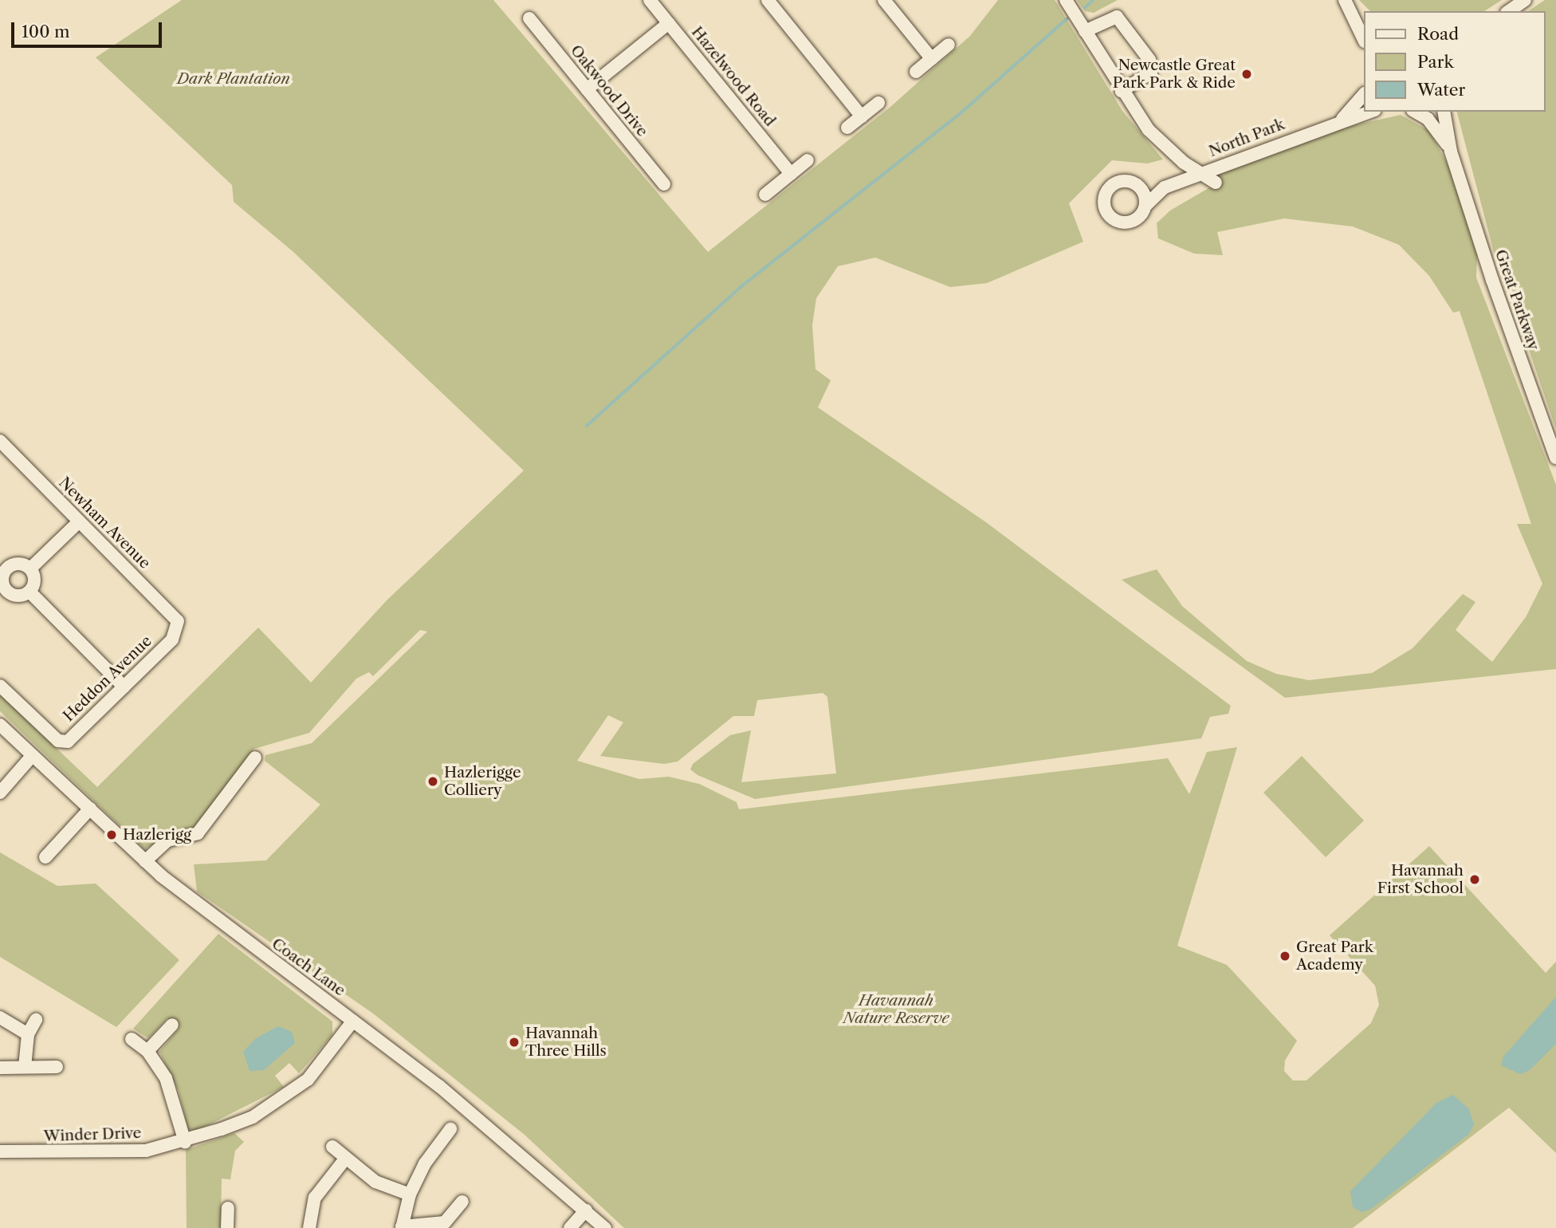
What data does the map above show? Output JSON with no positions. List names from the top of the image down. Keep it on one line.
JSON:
{"streets":{"street":["Hazelwood Road","Oakwood Drive","North Park","Great Parkway","Newham Avenue","Heddon Avenue","Coach Lane","Winder Drive"]},"crossings":[["Newham Avenue","Heddon Avenue"],["Coach Lane","Winder Drive"]],"parks":["Dark Plantation","Havannah Nature Reserve"],"places":["Newcastle Great Park Park & Ride","Hazlerigge Colliery","Hazlerigg","Havannah First School","Great Park Academy","Havannah Three Hills"],"legend":["Road","Park","Water"],"scale_bar":"100 m"}
